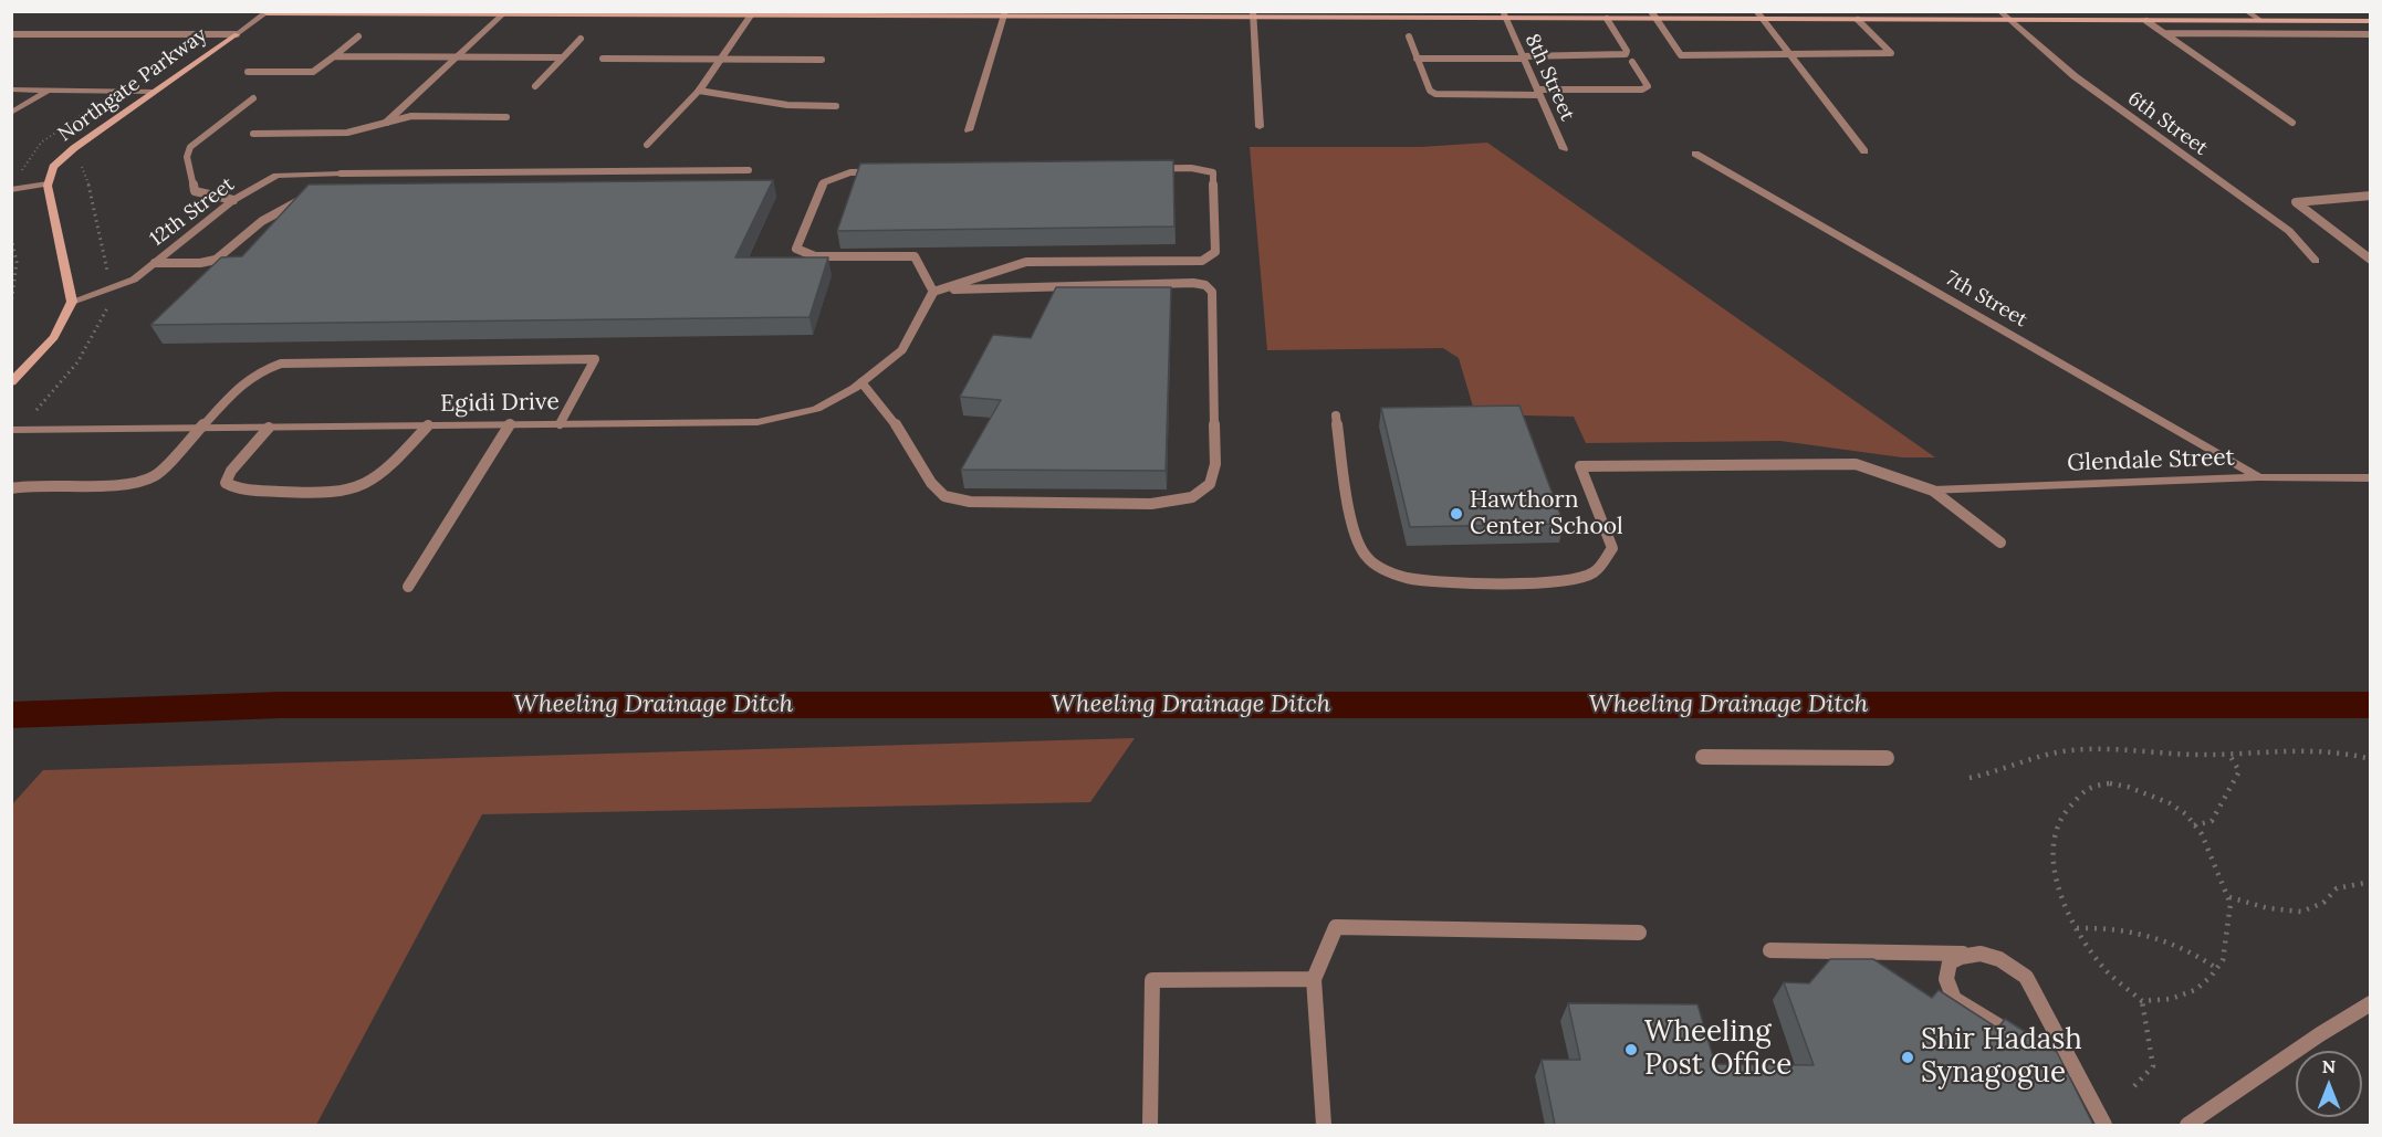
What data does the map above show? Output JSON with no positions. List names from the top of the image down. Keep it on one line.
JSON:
{"streets":{"street":["8th Street","Northgate Parkway","6th Street","12th Street","7th Street","Egidi Drive","Glendale Street"]},"crossings":[["7th Street","Glendale Street"]],"water":["Wheeling Drainage Ditch"],"places":["Hawthorn Center School","Wheeling Post Office","Shir Hadash Synagogue"],"north":"top"}
